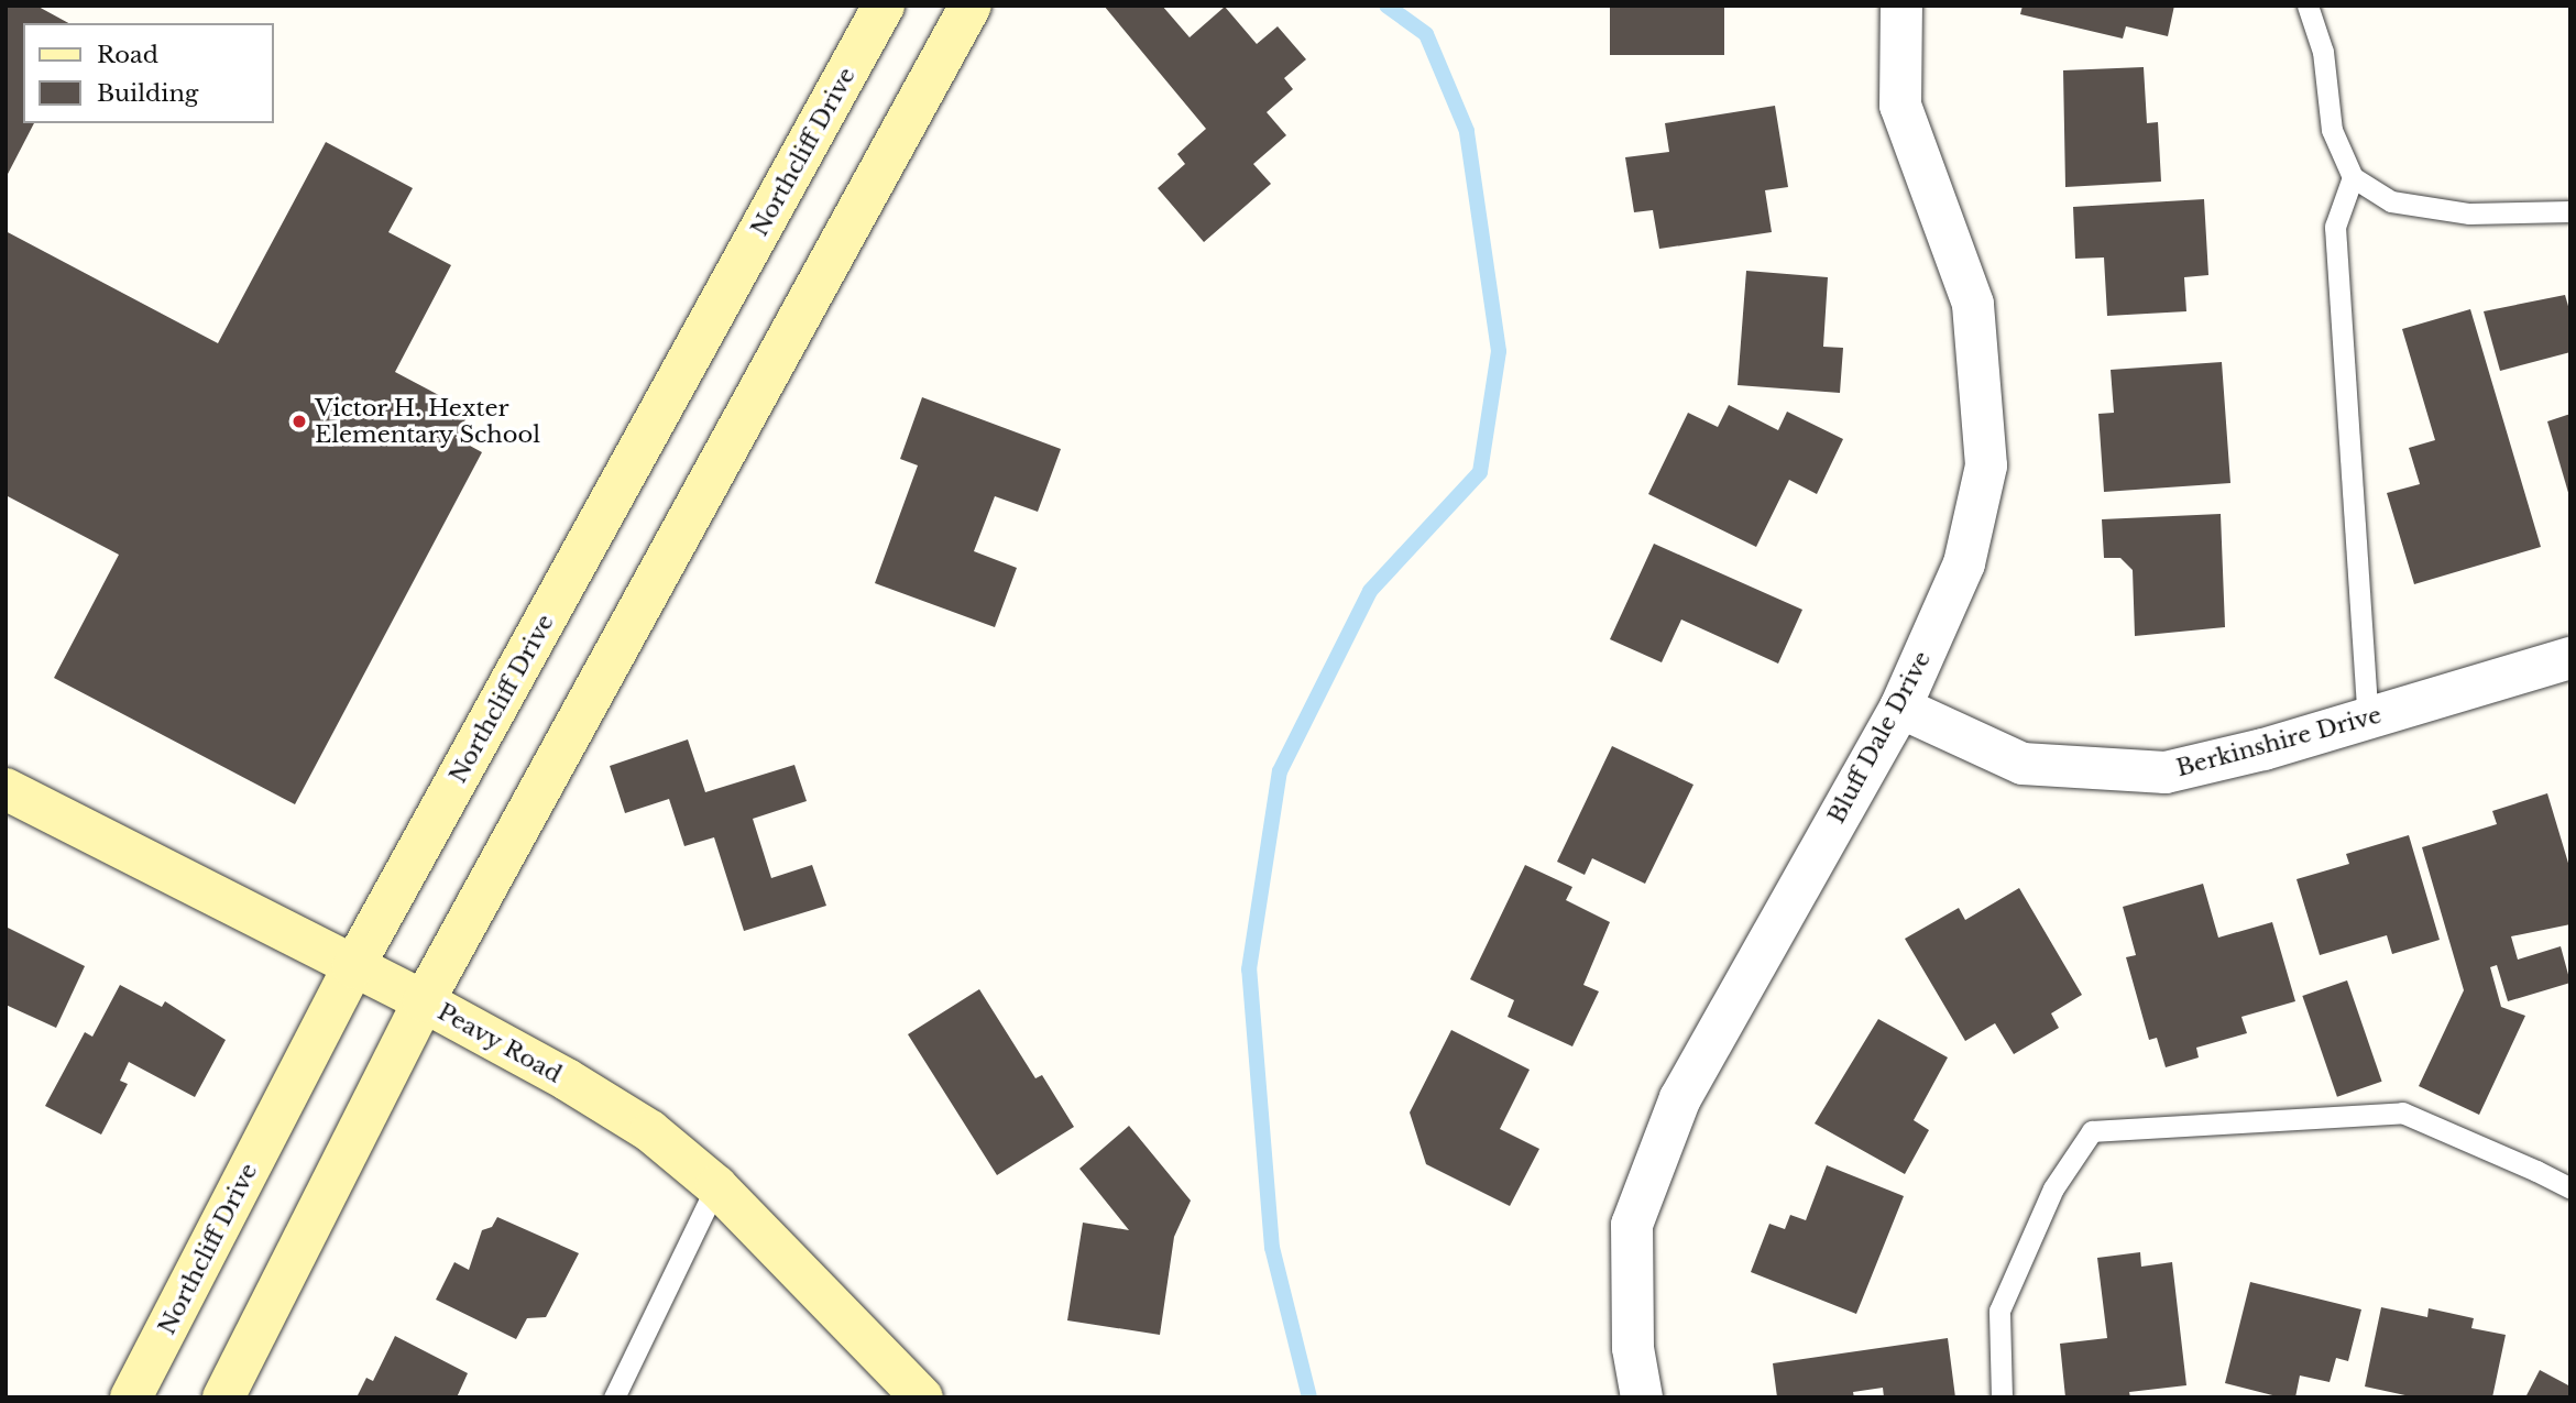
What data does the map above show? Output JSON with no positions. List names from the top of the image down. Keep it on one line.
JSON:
{"streets":{"street":["Northcliff Drive","Bluff Dale Drive","Berkinshire Drive","Peavy Road"]},"crossings":[["Northcliff Drive","Peavy Road"],["Bluff Dale Drive","Berkinshire Drive"]],"places":["Victor H. Hexter Elementary School"],"legend":["Road","Building"]}
